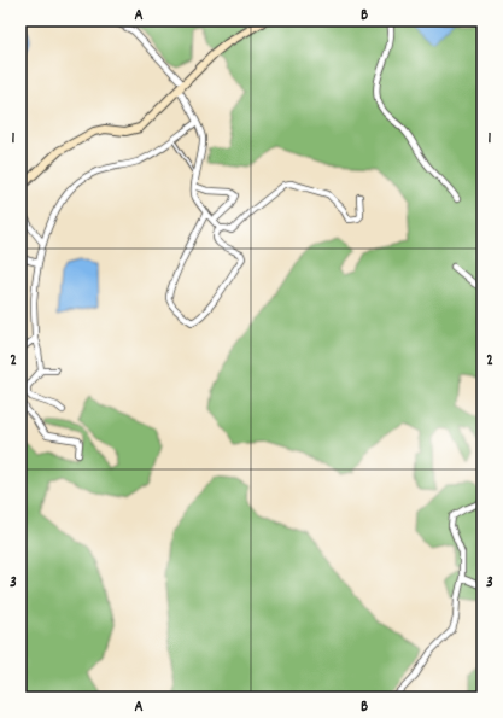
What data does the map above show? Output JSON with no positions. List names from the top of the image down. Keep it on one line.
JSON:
{"grid":{"columns":["A","B"],"rows":["1","2","3"]}}
